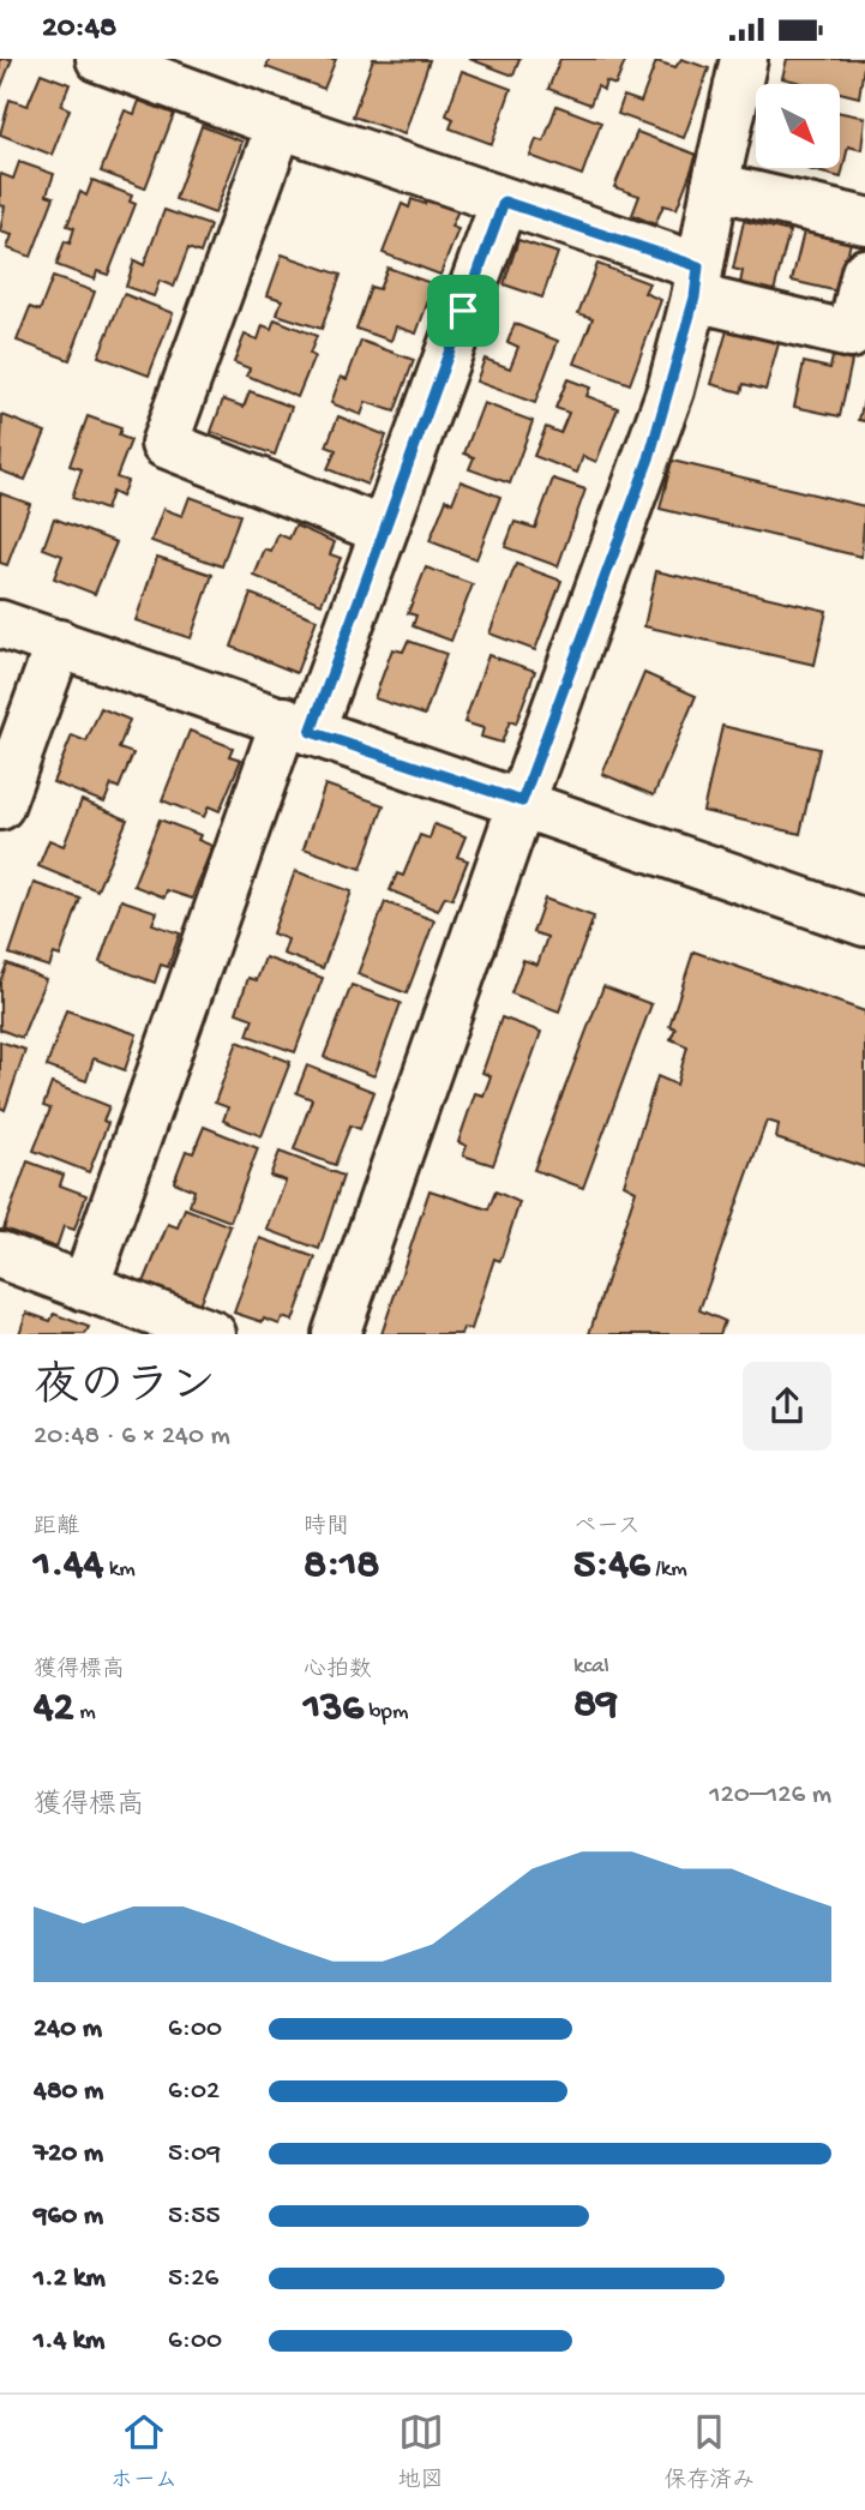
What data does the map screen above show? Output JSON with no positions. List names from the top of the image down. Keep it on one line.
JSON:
{"north":"bottom right","page":{"status":"20:48","heading":["夜のラン","20:48 · 6 × 240 m"],"stats":[["距離","1.44 km"],["時間","8:18"],["ペース","5:46 /km"],["獲得標高","42 m"],["心拍数","136 bpm"],["kcal","89"]],"chart":["獲得標高","120–126 m"],"list":[{"name":"240 m","note":"6:00"},{"name":"480 m","note":"6:02"},{"name":"720 m","note":"5:09"},{"name":"960 m","note":"5:55"},{"name":"1.2 km","note":"5:26"},{"name":"1.4 km","note":"6:00"}],"tabs":["ホーム","地図","保存済み"]}}
